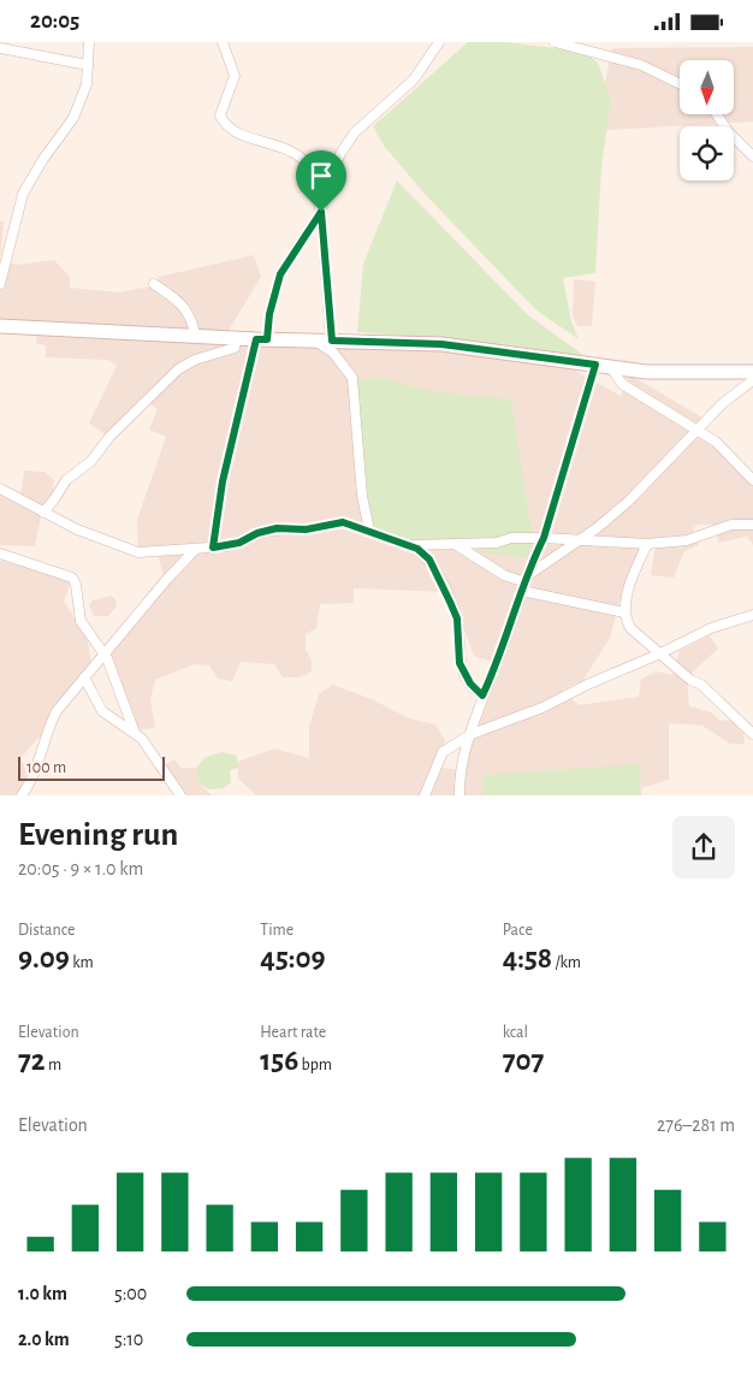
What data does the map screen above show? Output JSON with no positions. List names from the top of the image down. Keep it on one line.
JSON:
{"scale_bar":"100 m","north":"bottom","page":{"status":"20:05","scale":"100 m","heading":["Evening run","20:05 · 9 × 1.0 km"],"stats":[["Distance","9.09 km"],["Time","45:09"],["Pace","4:58 /km"],["Elevation","72 m"],["Heart rate","156 bpm"],["kcal","707"]],"chart":["Elevation","276–281 m"],"list":[{"name":"1.0 km","note":"5:00"},{"name":"2.0 km","note":"5:10"}]}}
